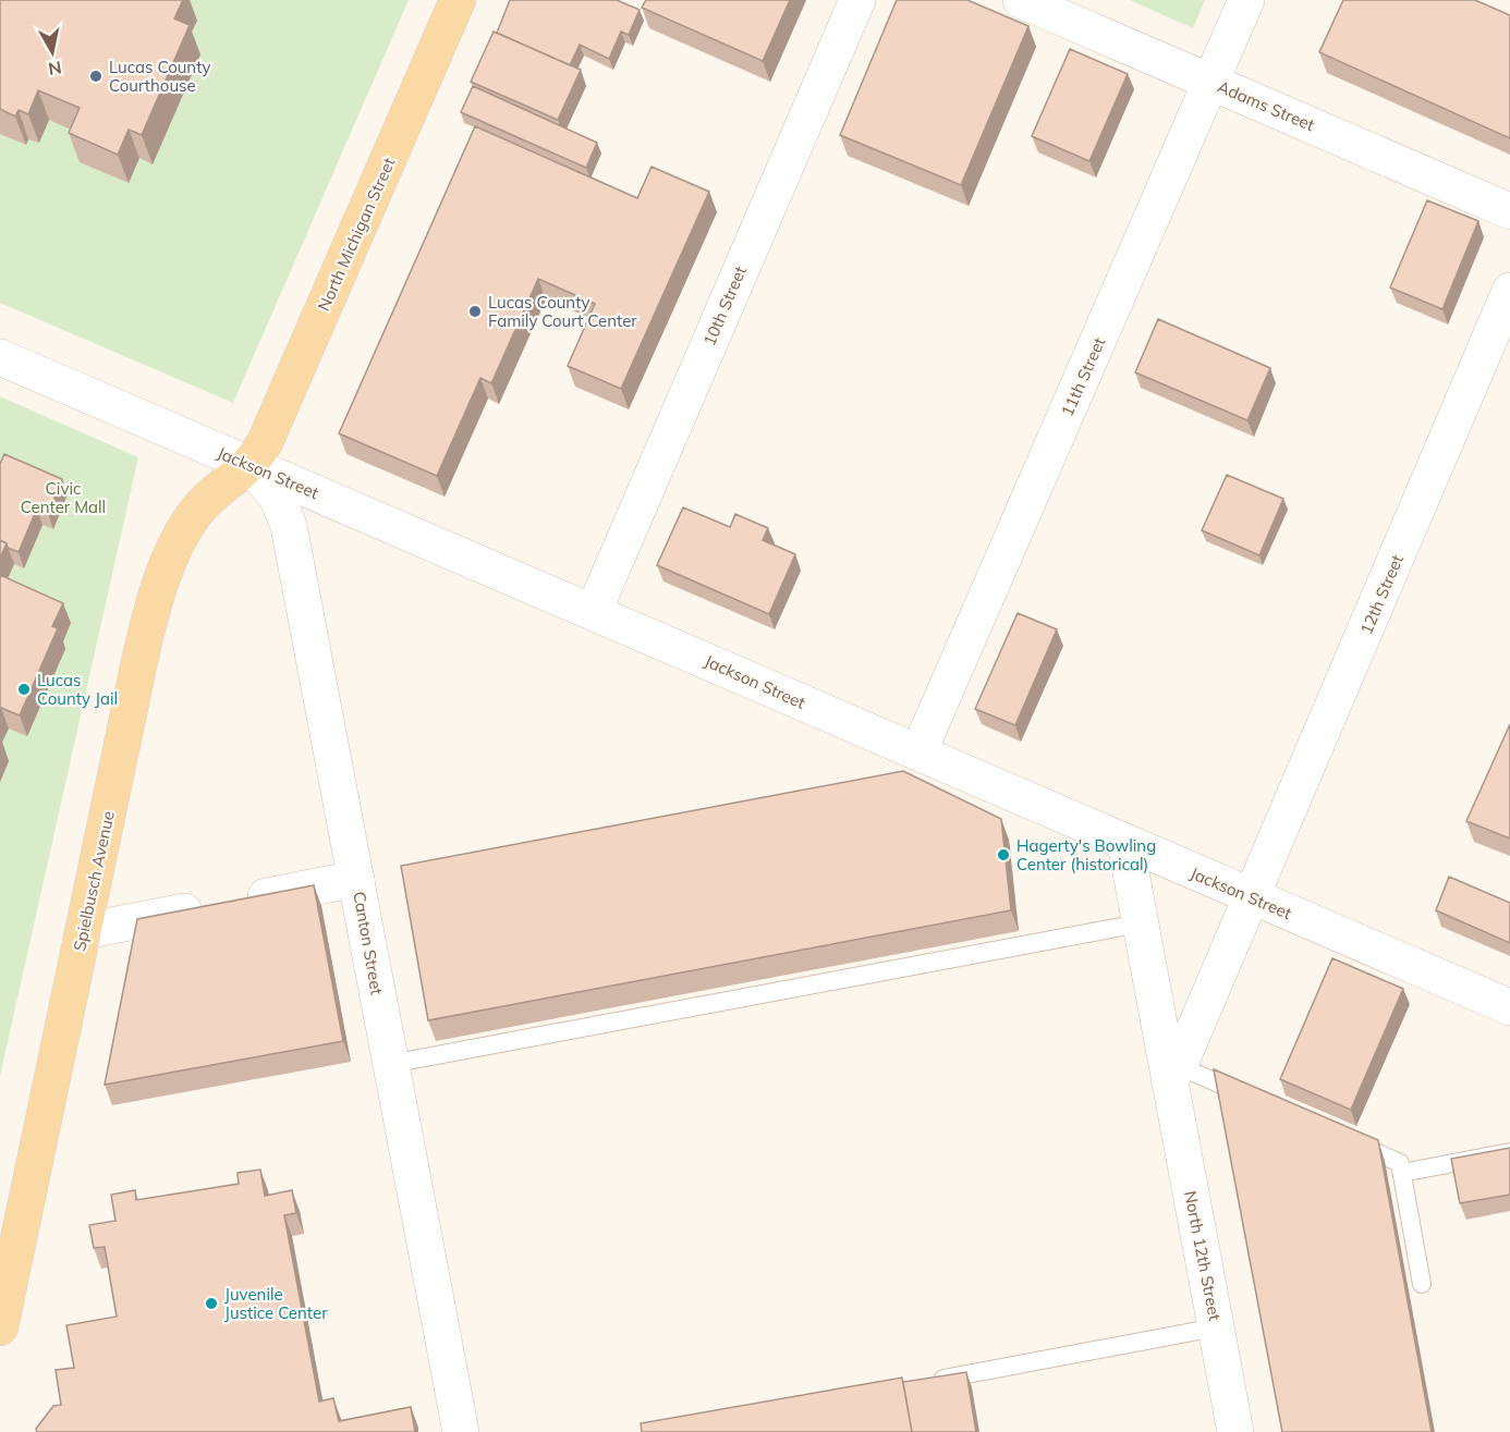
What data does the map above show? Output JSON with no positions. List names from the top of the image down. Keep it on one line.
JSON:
{"streets":{"main road":["North Michigan Street","Spielbusch Avenue"],"street":["Adams Street","10th Street","11th Street","Jackson Street","12th Street","Canton Street","North 12th Street"]},"crossings":[["Adams Street","11th Street"],["North Michigan Street","Jackson Street"],["North Michigan Street","Spielbusch Avenue"],["North Michigan Street","Canton Street"],["10th Street","Jackson Street"],["11th Street","Jackson Street"],["Jackson Street","12th Street"],["Jackson Street","Spielbusch Avenue"],["Jackson Street","Canton Street"],["Jackson Street","North 12th Street"],["Spielbusch Avenue","Canton Street"]],"parks":["Civic Center Mall"],"places":["Lucas County Courthouse","Lucas County Family Court Center","Lucas County Jail","Hagerty's Bowling Center (historical)","Juvenile Justice Center"],"north":"bottom"}
